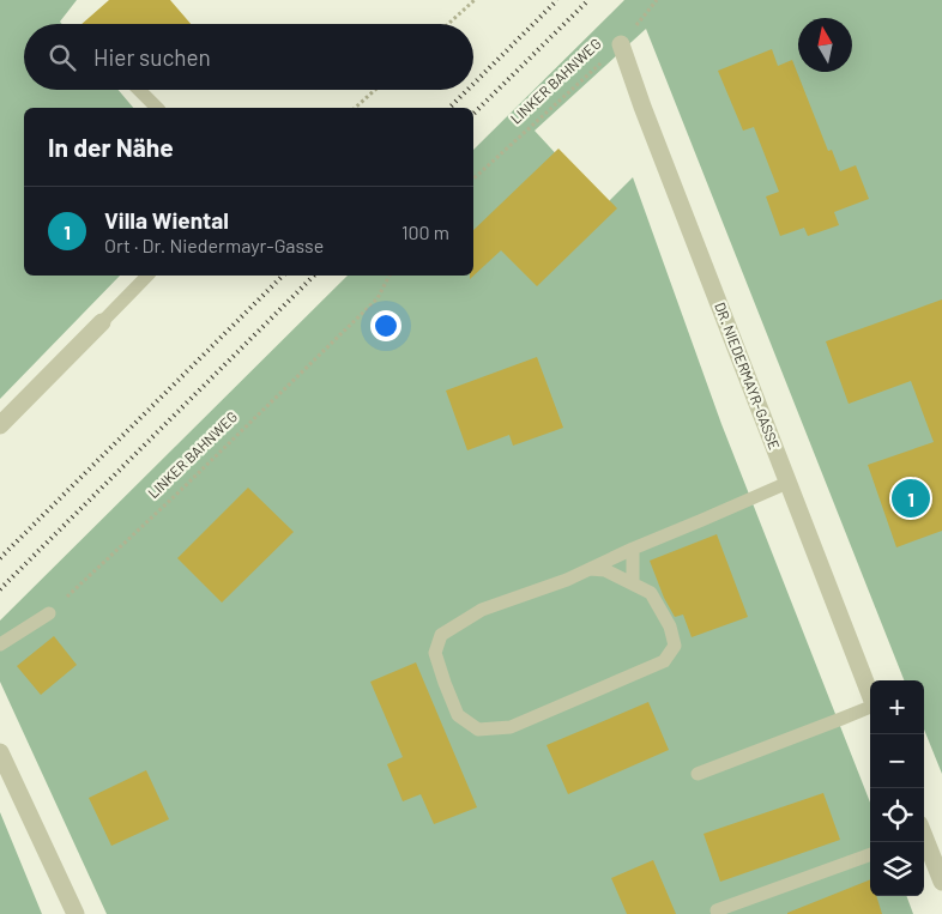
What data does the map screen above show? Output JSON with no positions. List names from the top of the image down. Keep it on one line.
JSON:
{"streets":{"street":["DR. NIEDERMAYR-GASSE"],"path":["LINKER BAHNWEG"]},"crossings":[["LINKER BAHNWEG","DR. NIEDERMAYR-GASSE"]],"north":"top","page":{"search":"Hier suchen","heading":"In der Nähe","list":[{"mark":"1","name":"Villa Wiental","note":"Ort · Dr. Niedermayr-Gasse","value":"100 m"}],"pins":"1","map_buttons":["+","−"]}}
